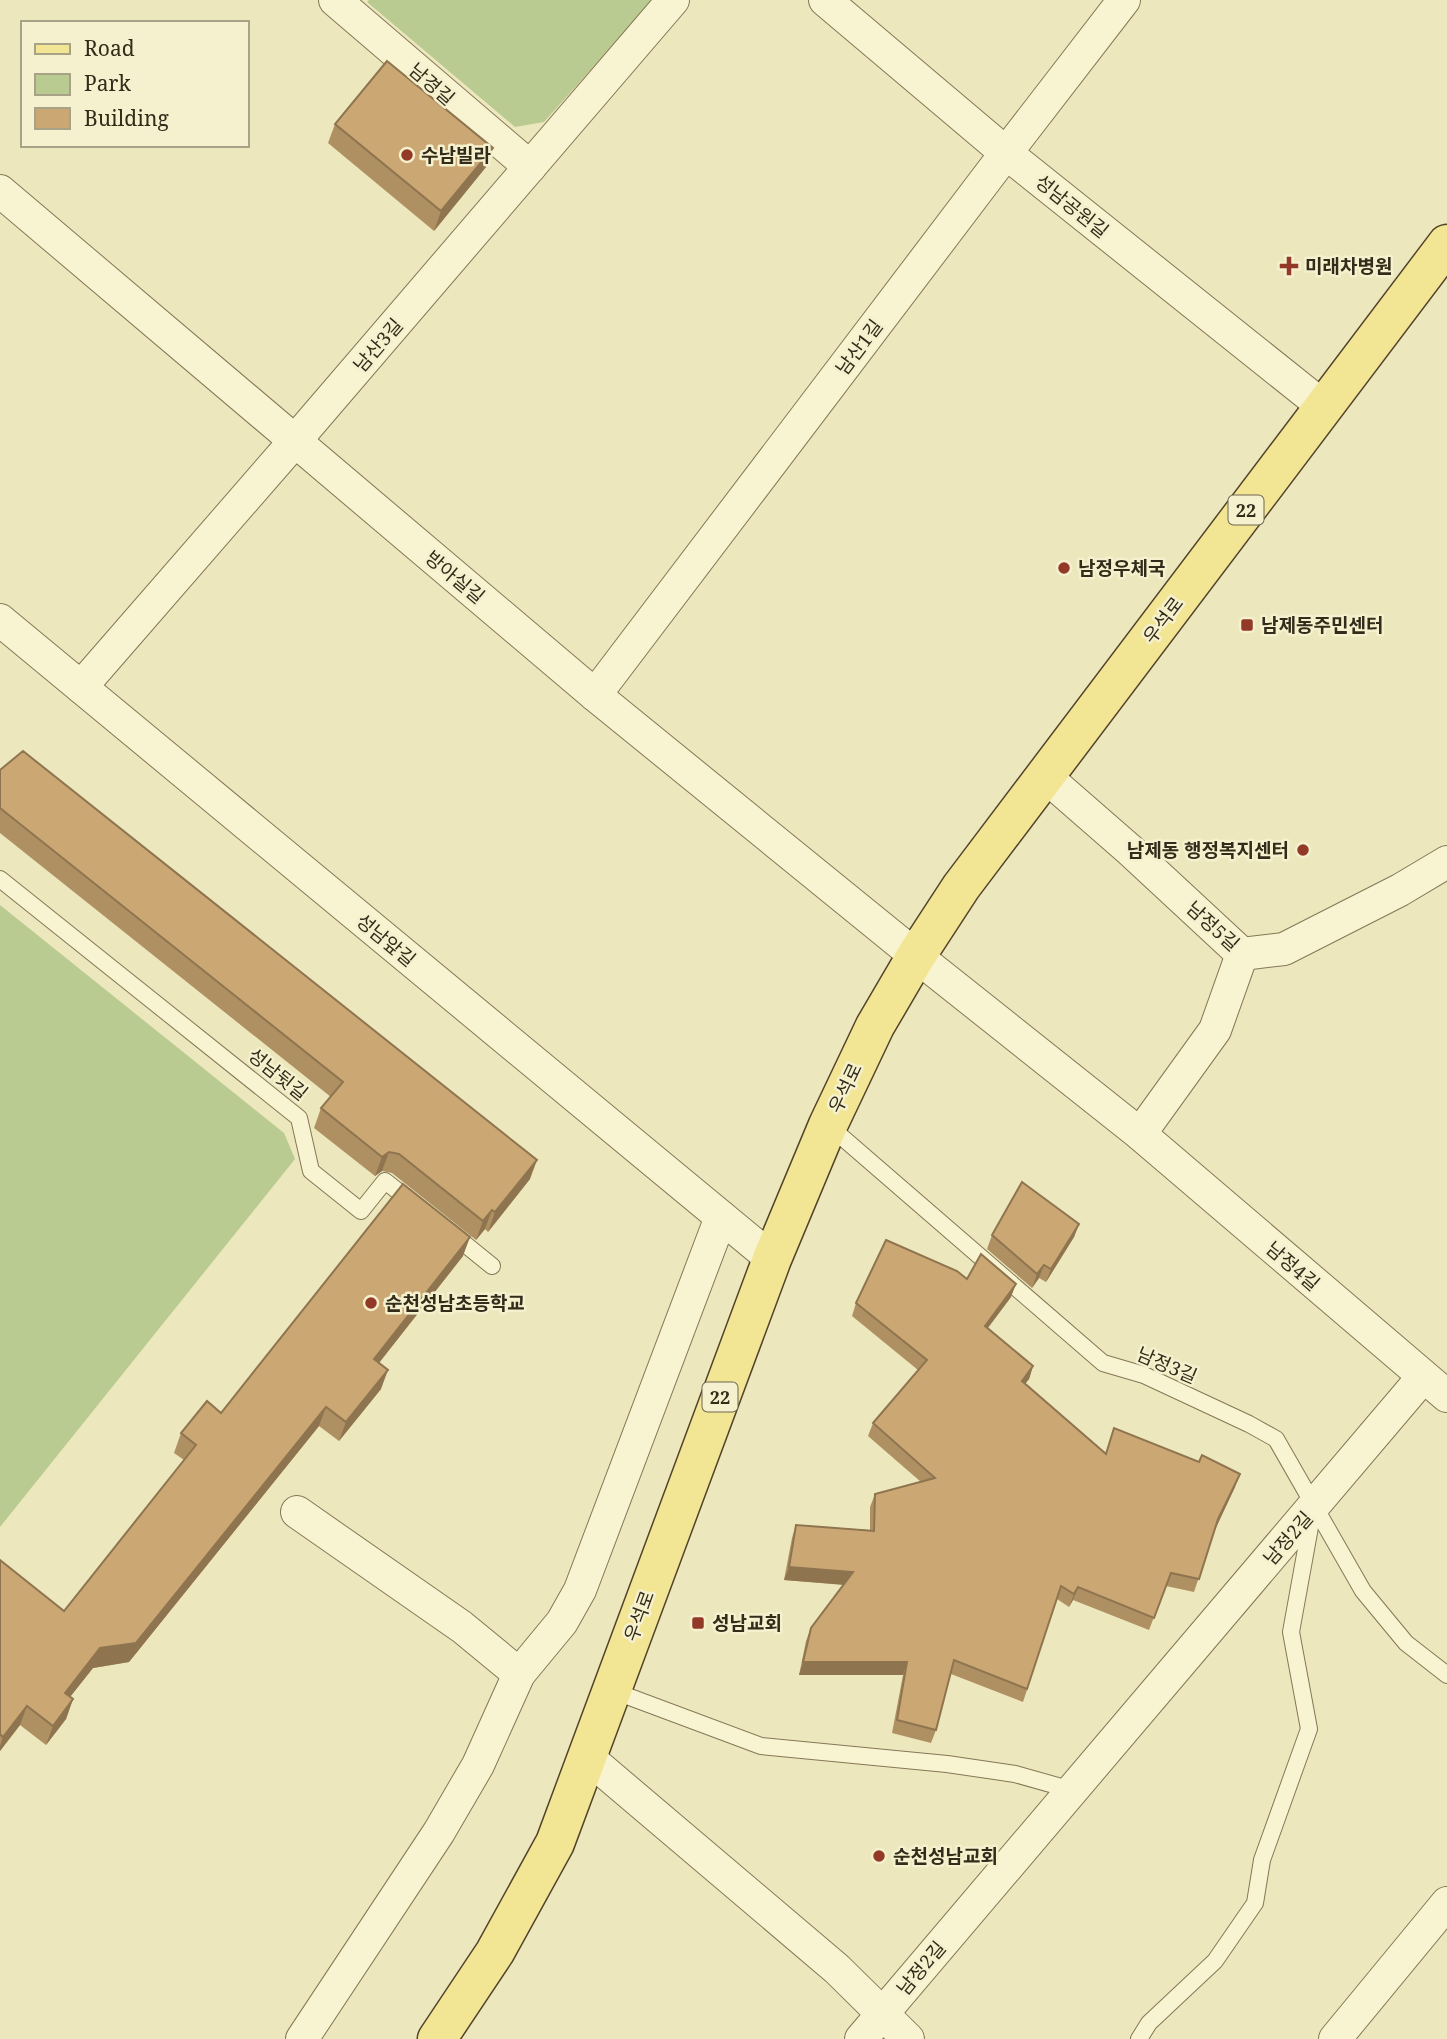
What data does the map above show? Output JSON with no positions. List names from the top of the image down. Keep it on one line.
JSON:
{"streets":{"main road":["22","우석로"],"street":["남경길","성남공원길","남산3길","남산1길","방아실길","남정5길","성남앞길","남정4길","남정2길"],"lane":["성남뒷길","남정3길"]},"crossings":[["남경길","남산3길"],["성남공원길","남산1길"],["성남공원길","우석로"],["남산3길","방아실길"],["남산3길","성남앞길"],["남산1길","방아실길"],["방아실길","우석로"],["방아실길","남정4길"],["우석로","남정5길"],["우석로","성남앞길"],["우석로","남정4길"],["우석로","남정3길"],["우석로","남정2길"],["남정3길","남정2길"]],"places":{"other":["수남빌라","남정우체국","남제동 행정복지센터","순천성남초등학교","순천성남교회"],"health":["미래차병원"],"transit":["남제동주민센터","성남교회"]},"legend":["Road","Park","Building"]}
